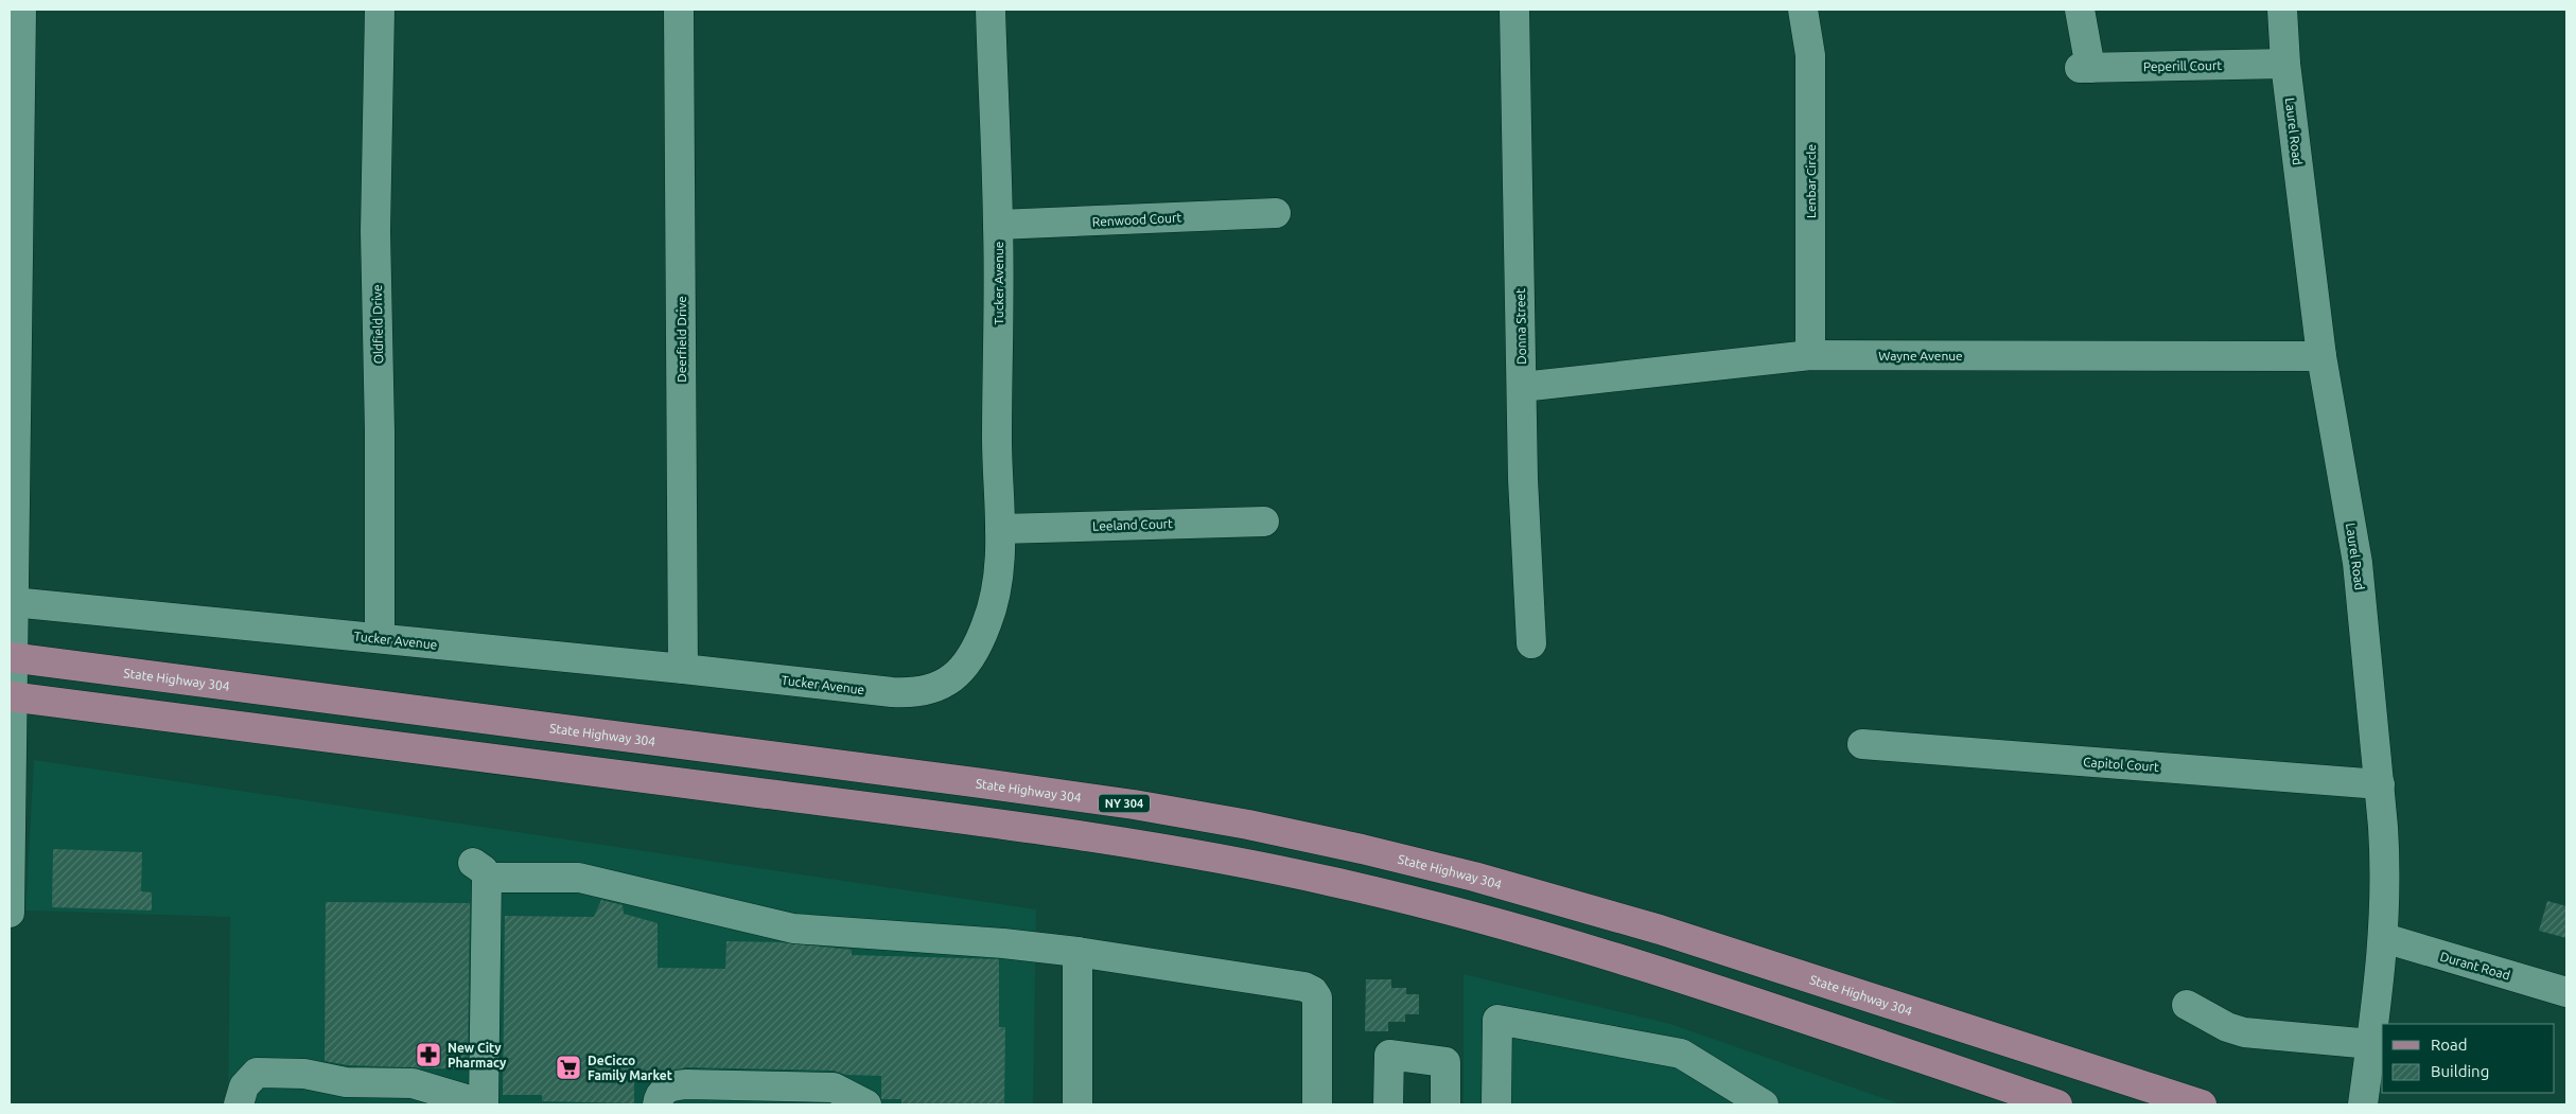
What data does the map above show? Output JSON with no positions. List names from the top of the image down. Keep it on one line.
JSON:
{"streets":{"main road":["State Highway 304","NY 304"],"street":["Peperill Court","Laurel Road","Lenbar Circle","Renwood Court","Tucker Avenue","Oldfield Drive","Donna Street","Deerfield Drive","Wayne Avenue","Leeland Court","Capitol Court","Durant Road"]},"crossings":[["Peperill Court","Laurel Road"],["Laurel Road","Wayne Avenue"],["Laurel Road","Capitol Court"],["Laurel Road","Durant Road"],["Lenbar Circle","Wayne Avenue"],["Renwood Court","Tucker Avenue"],["Tucker Avenue","Oldfield Drive"],["Tucker Avenue","Deerfield Drive"],["Tucker Avenue","Leeland Court"],["Donna Street","Wayne Avenue"]],"places":{"pharmacy":["New City Pharmacy"],"supermarket":["DeCicco Family Market"]},"legend":["Road","Building"]}
